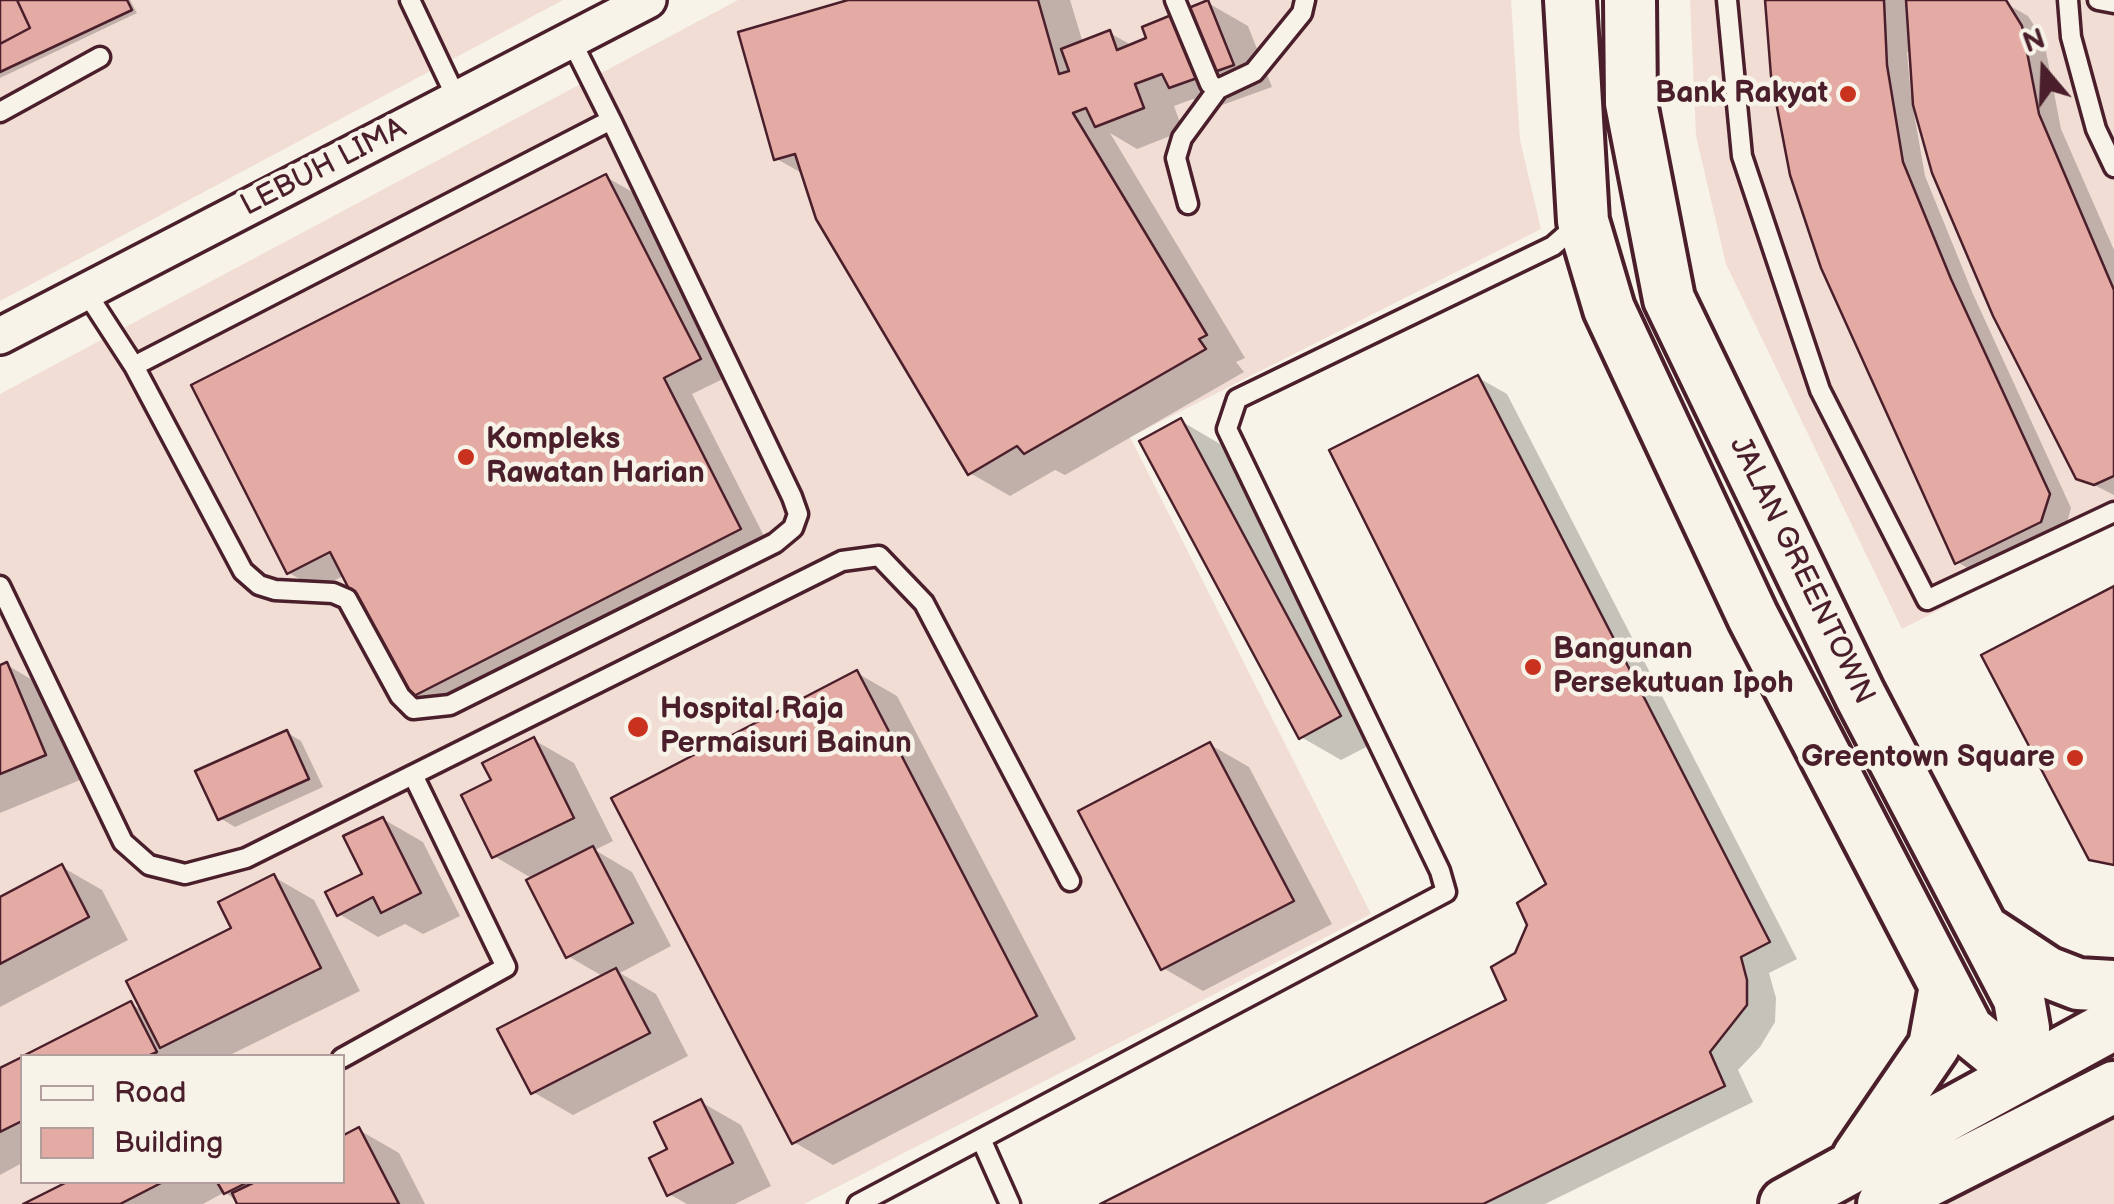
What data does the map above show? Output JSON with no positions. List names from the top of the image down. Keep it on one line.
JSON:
{"streets":{"main road":["JALAN GREENTOWN"],"street":["LEBUH LIMA"]},"places":["Bank Rakyat","Kompleks Rawatan Harian","Bangunan Persekutuan Ipoh","Hospital Raja Permaisuri Bainun","Greentown Square"],"legend":["Road","Building"],"north":"top"}
